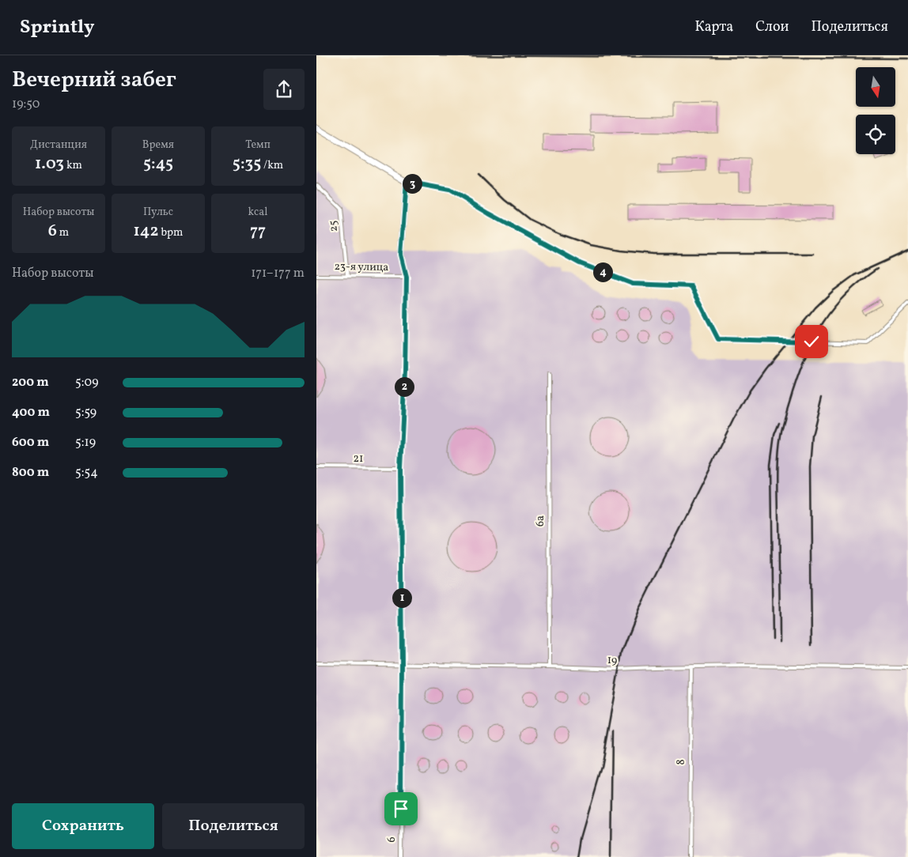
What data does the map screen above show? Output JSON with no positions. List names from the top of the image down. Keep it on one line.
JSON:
{"streets":{"lane":["25","23-я улица","21","6a","19","8","6"]},"crossings":[["25","23-я улица"],["23-я улица","6"],["21","6"],["6a","19"],["19","8"],["19","6"]],"north":"bottom","page":{"header":"Sprintly","nav":["Карта","Слои","Поделиться"],"heading":["Вечерний забег","19:50"],"stats":[["Дистанция","1.03 km"],["Время","5:45"],["Темп","5:35 /km"],["Набор высоты","6 m"],["Пульс","142 bpm"],["kcal","77"]],"pins":["3","4","2","1"],"chart":["Набор высоты","171–177 m"],"list":[{"name":"200 m","note":"5:09"},{"name":"400 m","note":"5:59"},{"name":"600 m","note":"5:19"},{"name":"800 m","note":"5:54"}],"buttons":["Сохранить","Поделиться"]}}
